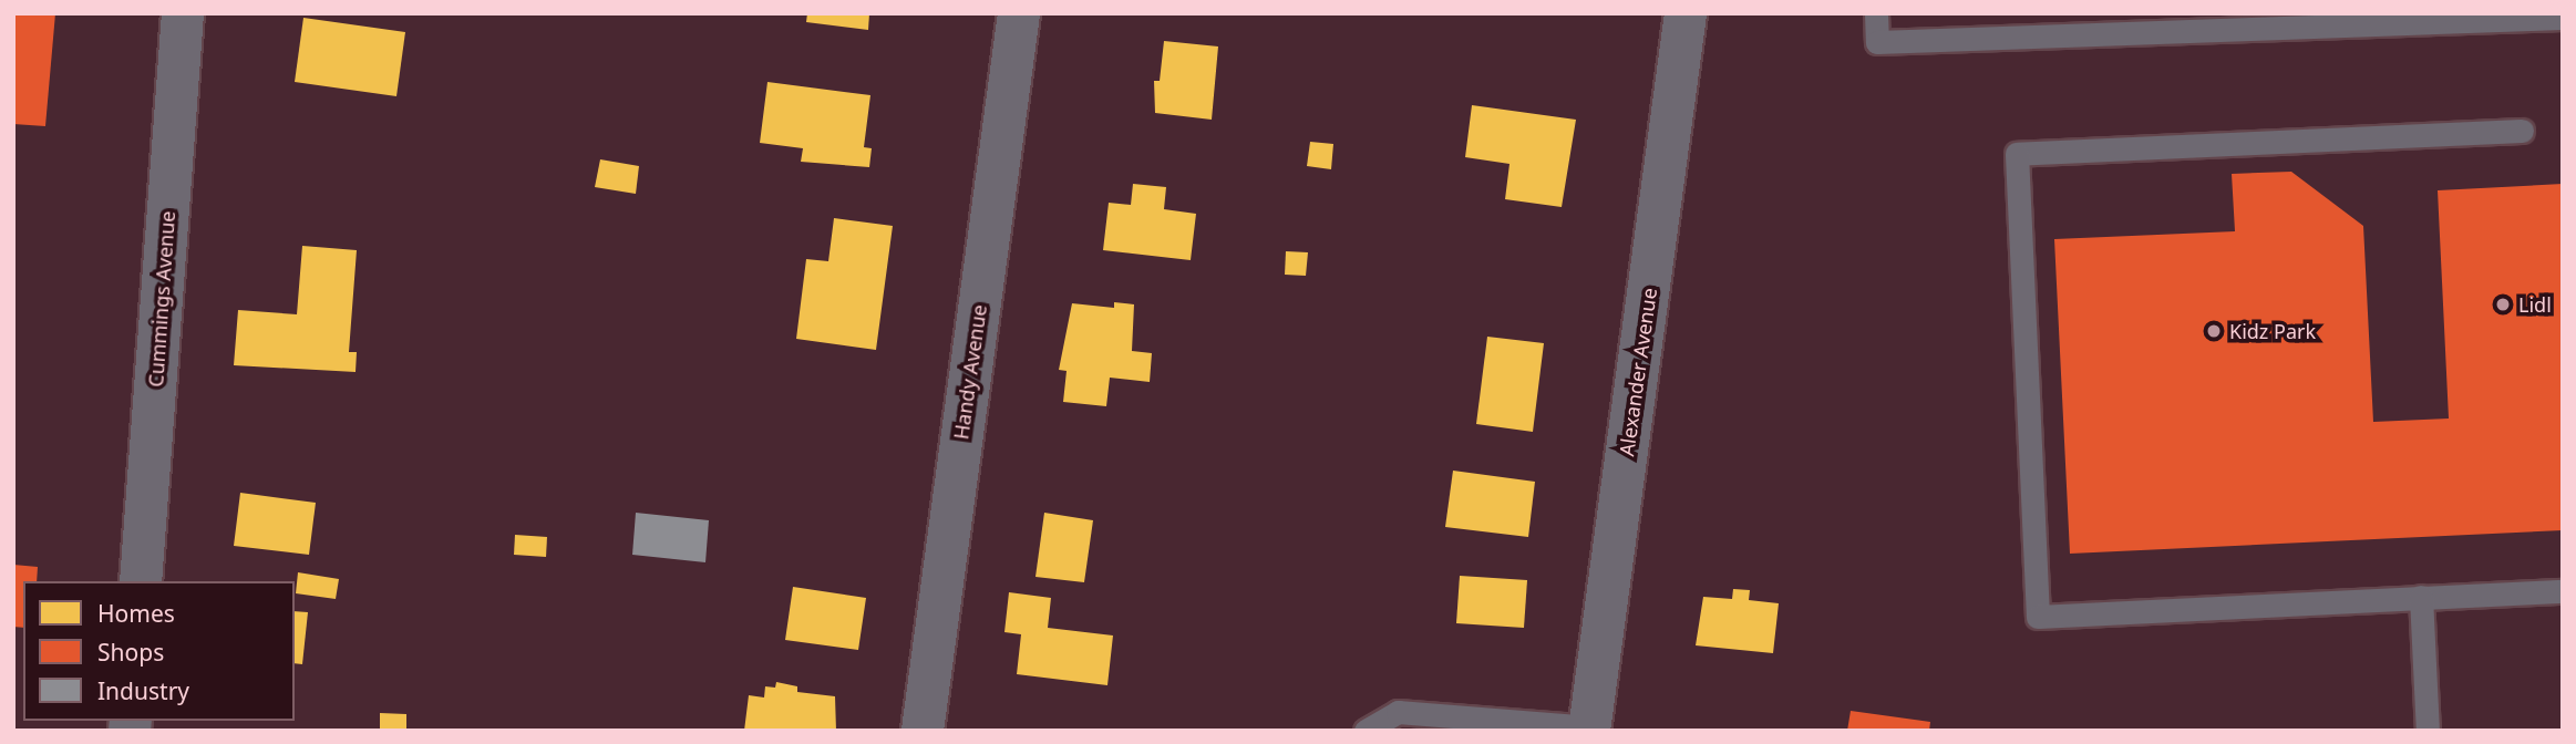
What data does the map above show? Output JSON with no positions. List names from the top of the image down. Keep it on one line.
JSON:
{"streets":{"street":["Cummings Avenue","Handy Avenue","Alexander Avenue"]},"places":["Lidl","Kidz Park"],"legend":["Homes","Shops","Industry"]}
